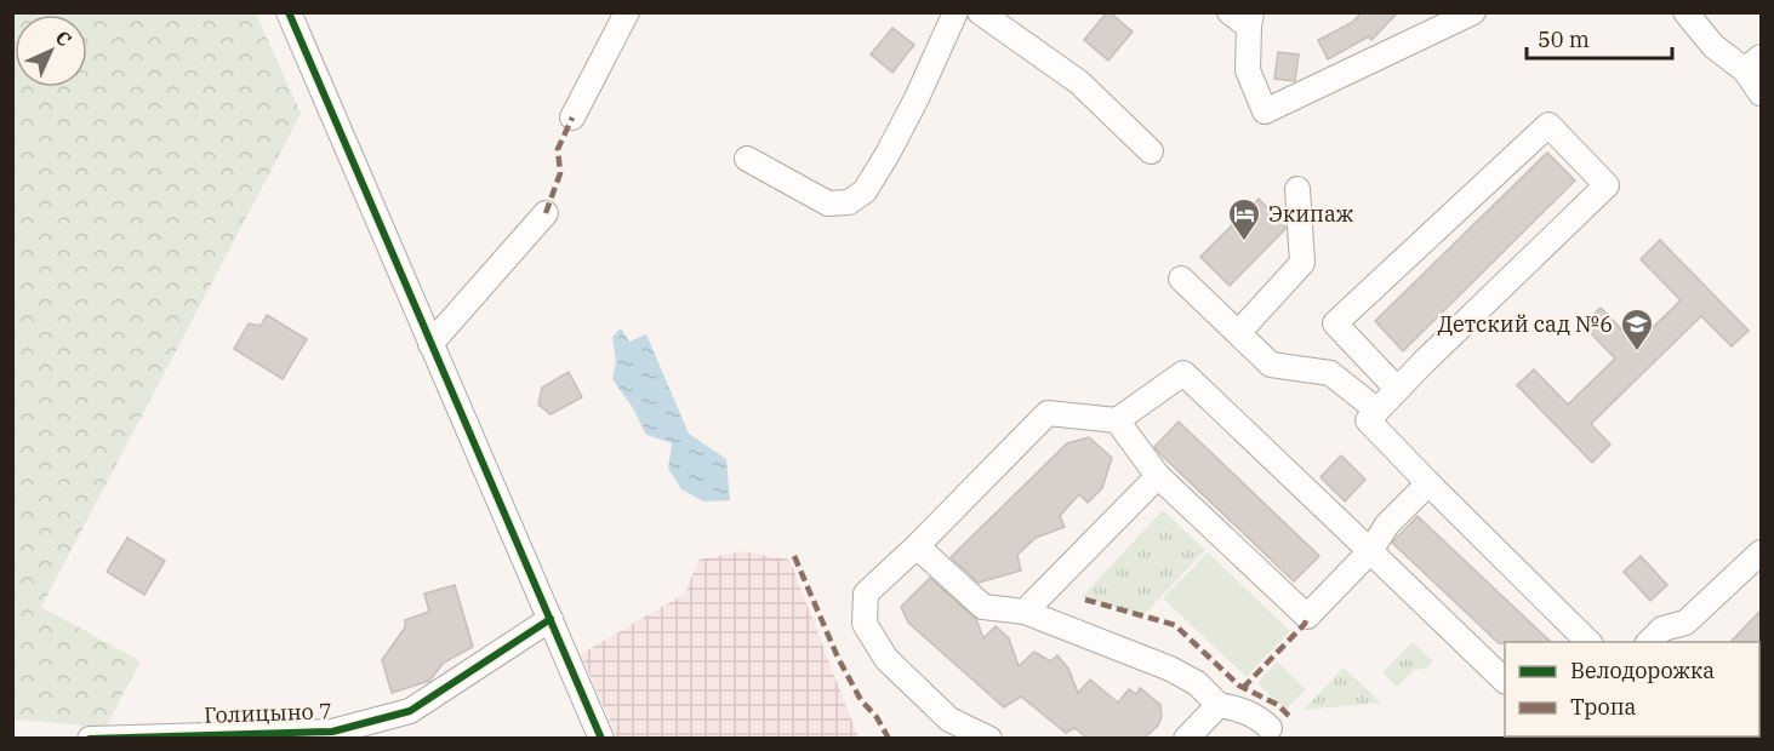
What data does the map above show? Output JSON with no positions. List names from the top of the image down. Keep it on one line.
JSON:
{"streets":{"street":["Голицыно 7"]},"places":{"hotel":["Экипаж"],"school or university":["Детский сад №6"]},"legend":["Велодорожка","Тропа"],"scale_bar":"50 m","north":"top right"}
